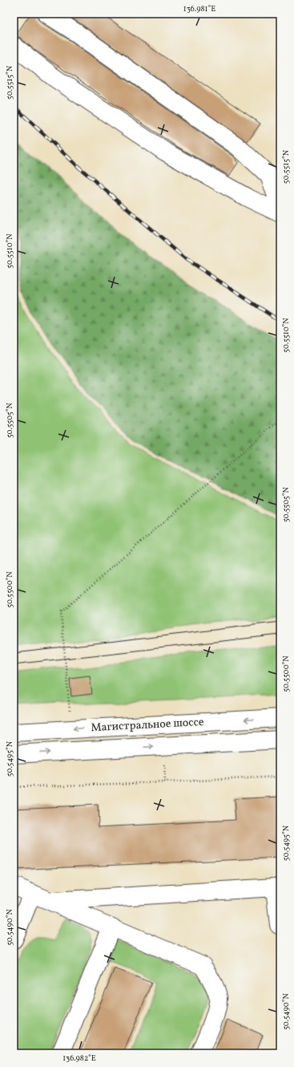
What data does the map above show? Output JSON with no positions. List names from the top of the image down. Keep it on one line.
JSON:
{"streets":{"main road":["Магистральное шоссе"]},"coordinates":["136.981°E","50.5515°N","50.5510°N","50.5505°N","50.5500°N","50.5495°N","50.5490°N","136.982°E"]}
